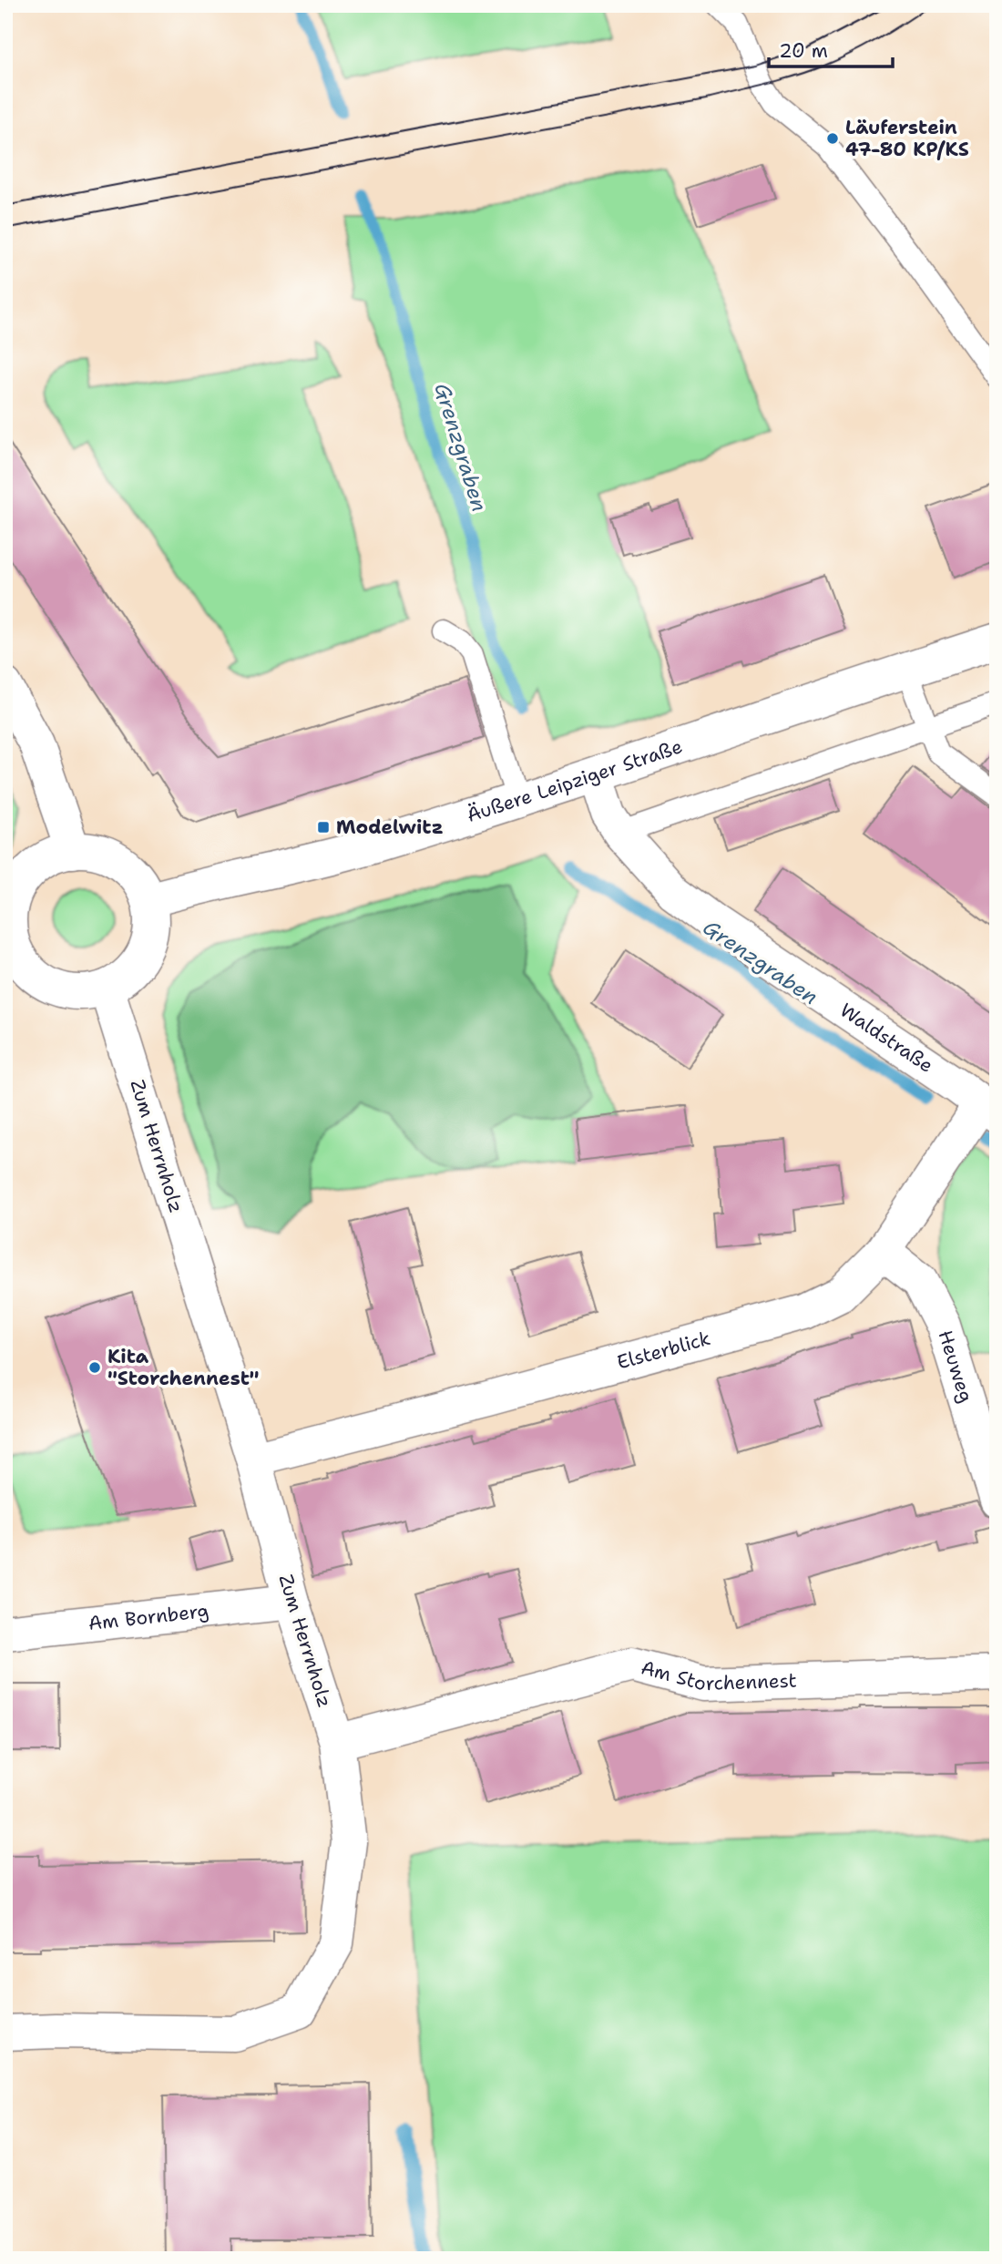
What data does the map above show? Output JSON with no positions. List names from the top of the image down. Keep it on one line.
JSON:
{"streets":{"street":["Äußere Leipziger Straße","Waldstraße","Zum Herrnholz","Elsterblick","Heuweg","Am Bornberg","Am Storchennest"]},"crossings":[["Äußere Leipziger Straße","Waldstraße"],["Äußere Leipziger Straße","Zum Herrnholz"],["Waldstraße","Elsterblick"],["Zum Herrnholz","Elsterblick"],["Zum Herrnholz","Am Bornberg"],["Zum Herrnholz","Am Storchennest"],["Elsterblick","Heuweg"]],"water":["Grenzgraben"],"places":{"other":["Läuferstein 47-80 KP/KS","Kita \"Storchennest\""],"transit":["Modelwitz"]},"scale_bar":"20 m"}
